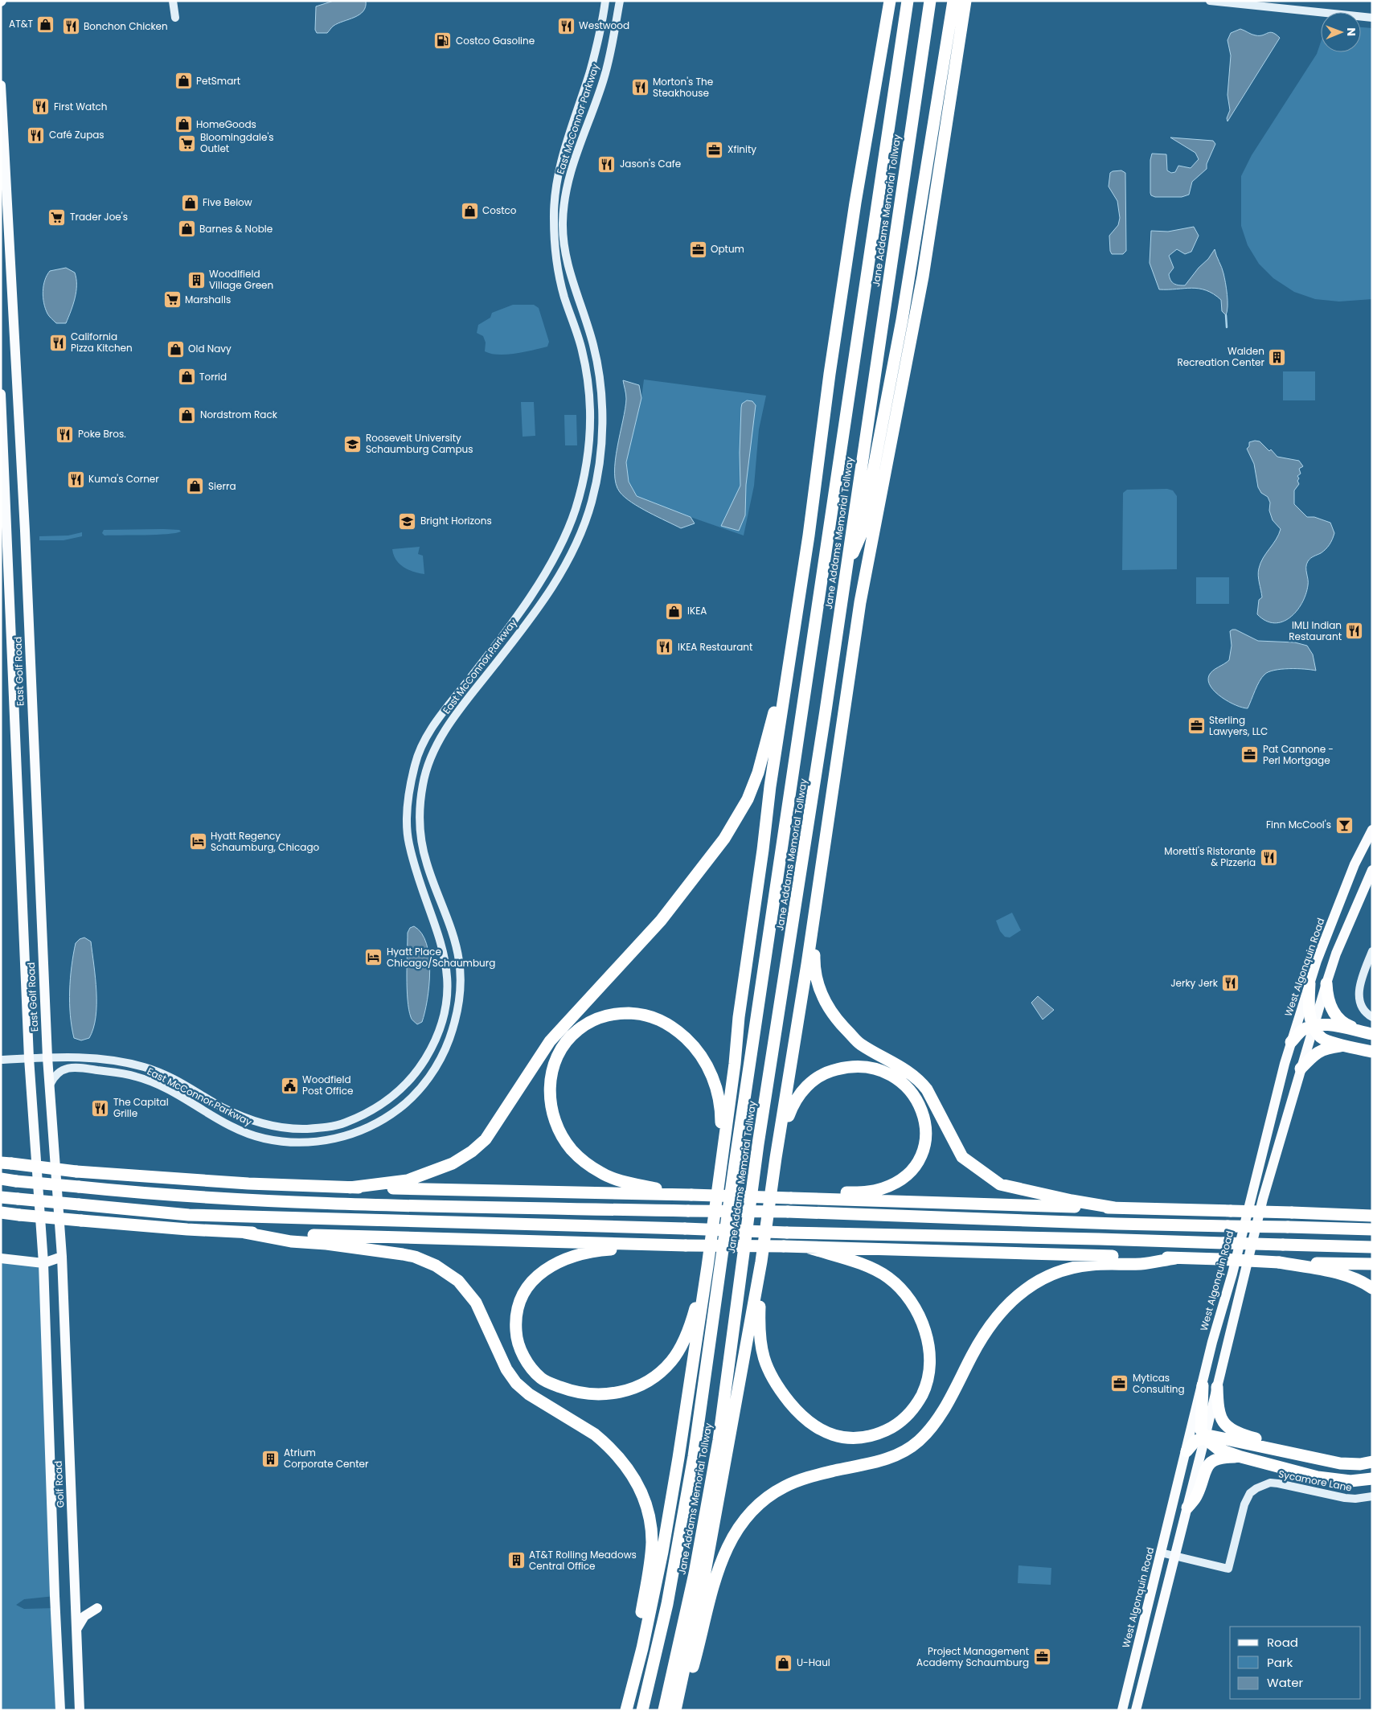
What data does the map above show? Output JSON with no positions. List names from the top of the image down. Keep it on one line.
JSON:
{"streets":{"highway":["Jane Addams Memorial Tollway"],"main road":["East Golf Road","West Algonquin Road","Golf Road"],"street":["East McConnor Parkway","Sycamore Lane"]},"crossings":[["East McConnor Parkway","East Golf Road"],["East Golf Road","Golf Road"]],"places":{"shop":["AT&T","PetSmart","HomeGoods","Five Below","Costco","Barnes & Noble","Old Navy","Torrid","Nordstrom Rack","Sierra","IKEA","U-Haul"],"restaurant":["Westwood","Bonchon Chicken","Morton's The Steakhouse","First Watch","Café Zupas","Jason's Cafe","California Pizza Kitchen","Poke Bros.","Kuma's Corner","IMLI Indian Restaurant","IKEA Restaurant","Moretti's Ristorante & Pizzeria","Jerky Jerk","The Capital Grille"],"fuel station":["Costco Gasoline"],"supermarket":["Bloomingdale's Outlet","Trader Joe's","Marshalls"],"office":["Xfinity","Optum","Sterling Lawyers, LLC","Pat Cannone - Perl Mortgage","Myticas Consulting","Project Management Academy Schaumburg"],"building":["Woodlfield Village Green","Walden Recreation Center","Atrium Corporate Center","AT&T Rolling Meadows Central Office"],"school or university":["Roosevelt University Schaumburg Campus","Bright Horizons"],"bar":["Finn McCool's"],"hotel":["Hyatt Regency Schaumburg, Chicago","Hyatt Place Chicago/Schaumburg"],"public building":["Woodfield Post Office"]},"legend":["Road","Park","Water"],"north":"right"}
